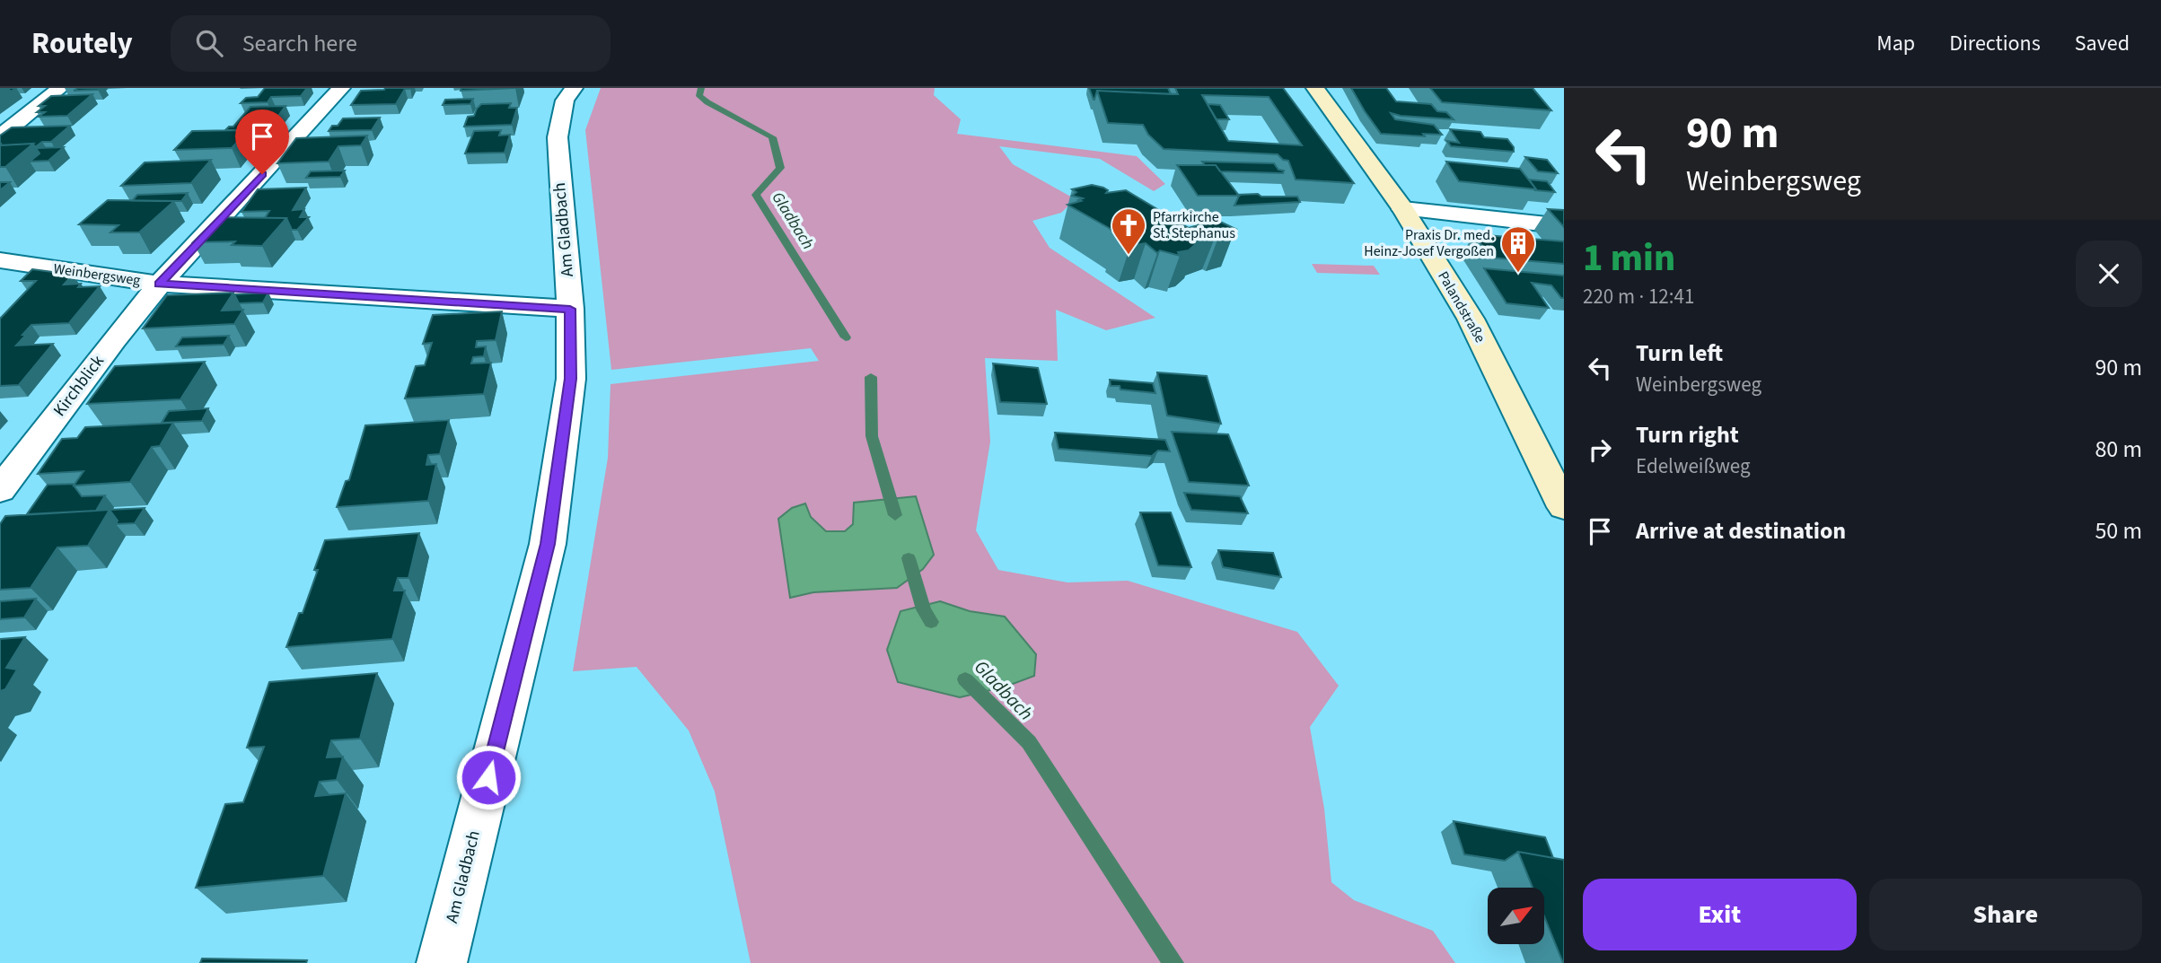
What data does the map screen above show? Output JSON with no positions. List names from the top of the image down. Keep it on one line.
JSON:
{"streets":{"main road":["Palandstraße"],"street":["Am Gladbach","Weinbergsweg","Kirchblick"]},"crossings":[["Am Gladbach","Weinbergsweg"],["Weinbergsweg","Kirchblick"]],"water":["Gladbach"],"places":{"church":["Pfarrkirche St. Stephanus"],"building":["Praxis Dr. med. Heinz-Josef Vergoßen"]},"north":"top right","page":{"header":"Routely","search":"Search here","nav":["Map","Directions","Saved"],"turn":["90 m","Weinbergsweg"],"heading":["1 min","220 m · 12:41"],"list":[{"name":"Turn left","note":"Weinbergsweg","value":"90 m"},{"name":"Turn right","note":"Edelweißweg","value":"80 m"},{"name":"Arrive at destination","value":"50 m"}],"buttons":["Exit","Share"]}}
